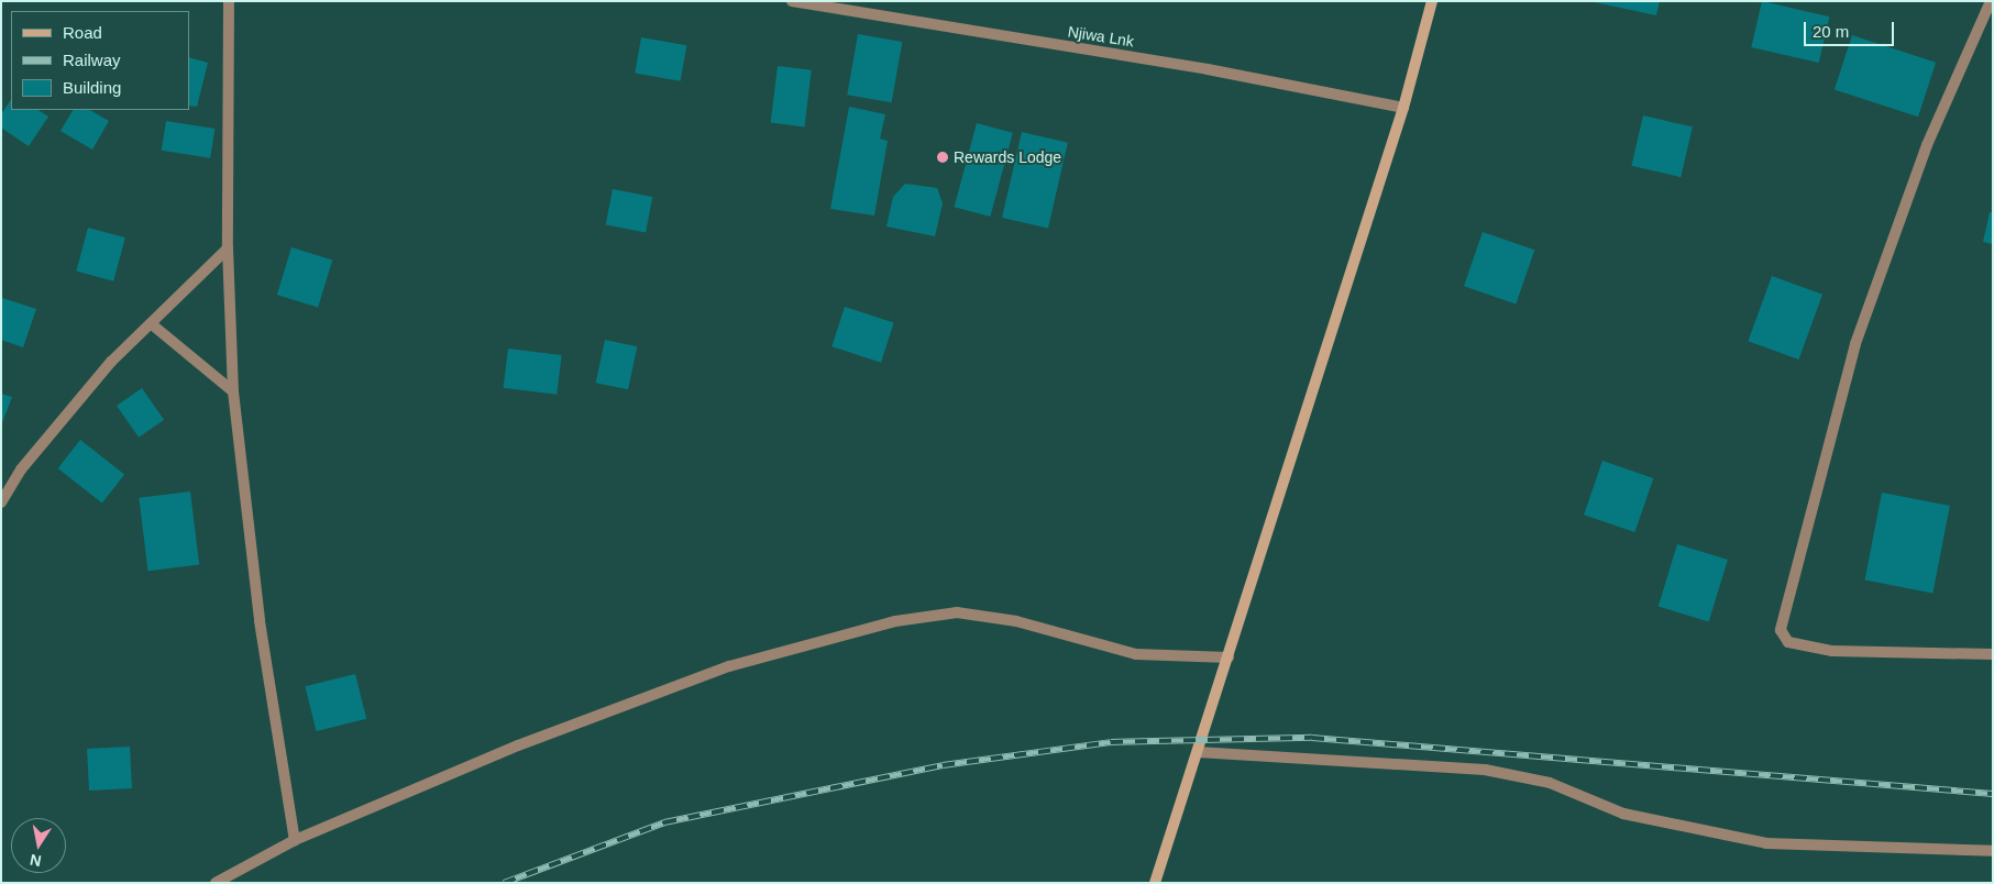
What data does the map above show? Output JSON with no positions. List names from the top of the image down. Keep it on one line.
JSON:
{"streets":{"street":["Njiwa Lnk"]},"places":["Rewards Lodge"],"legend":["Road","Railway","Building"],"scale_bar":"20 m","north":"bottom"}
